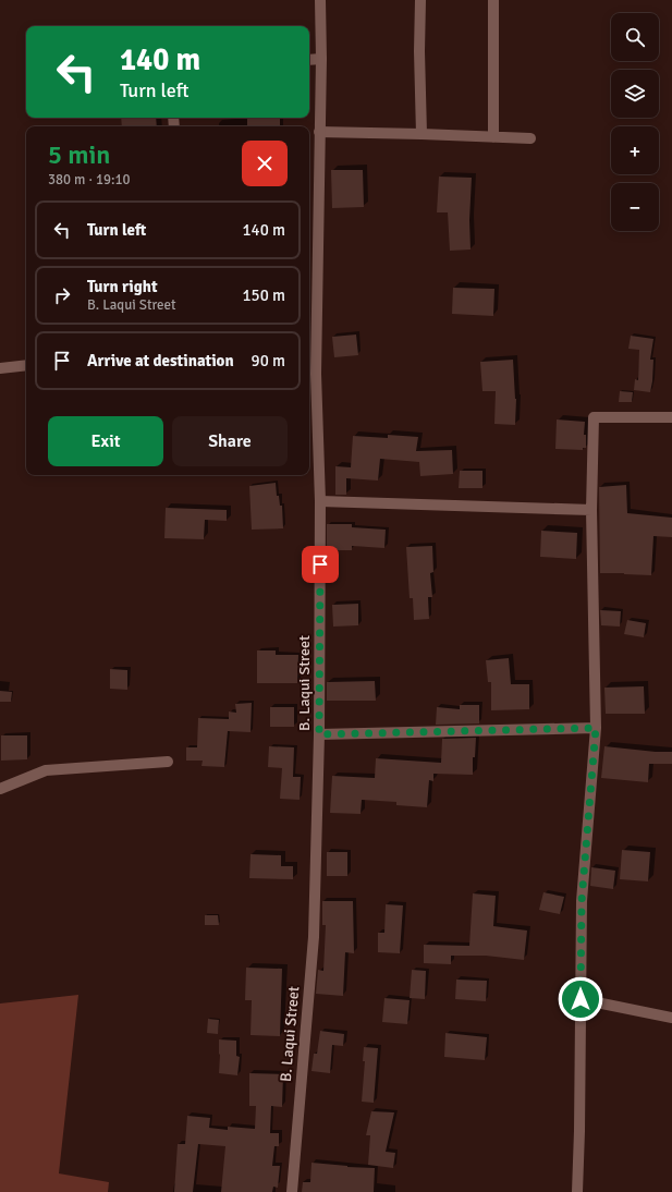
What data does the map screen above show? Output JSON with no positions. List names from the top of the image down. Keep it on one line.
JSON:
{"streets":{"street":["B. Laqui Street"]},"page":{"map_buttons":["+","−"],"turn":["140 m","Turn left"],"heading":["5 min","380 m · 19:10"],"list":[{"name":"Turn left","value":"140 m"},{"name":"Turn right","note":"B. Laqui Street","value":"150 m"},{"name":"Arrive at destination","value":"90 m"}],"buttons":["Exit","Share"]}}
